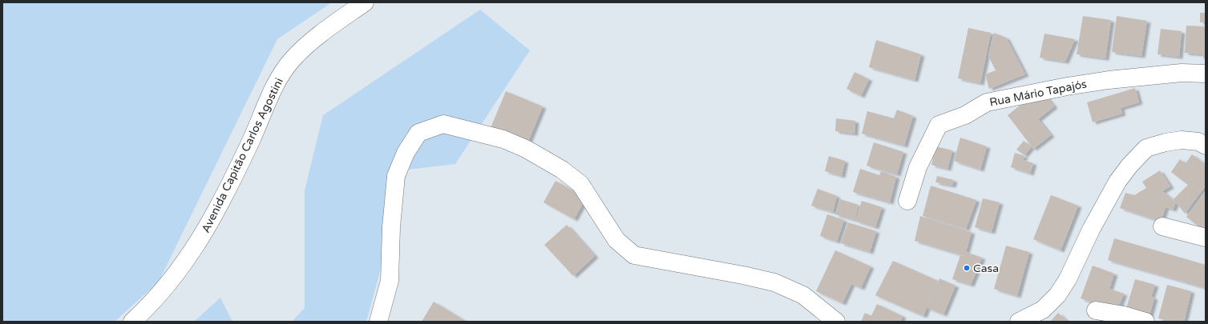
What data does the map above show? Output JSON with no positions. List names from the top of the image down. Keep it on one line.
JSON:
{"streets":{"street":["Rua Mário Tapajós","Avenida Capitão Carlos Agostini"]},"places":["Casa"]}
